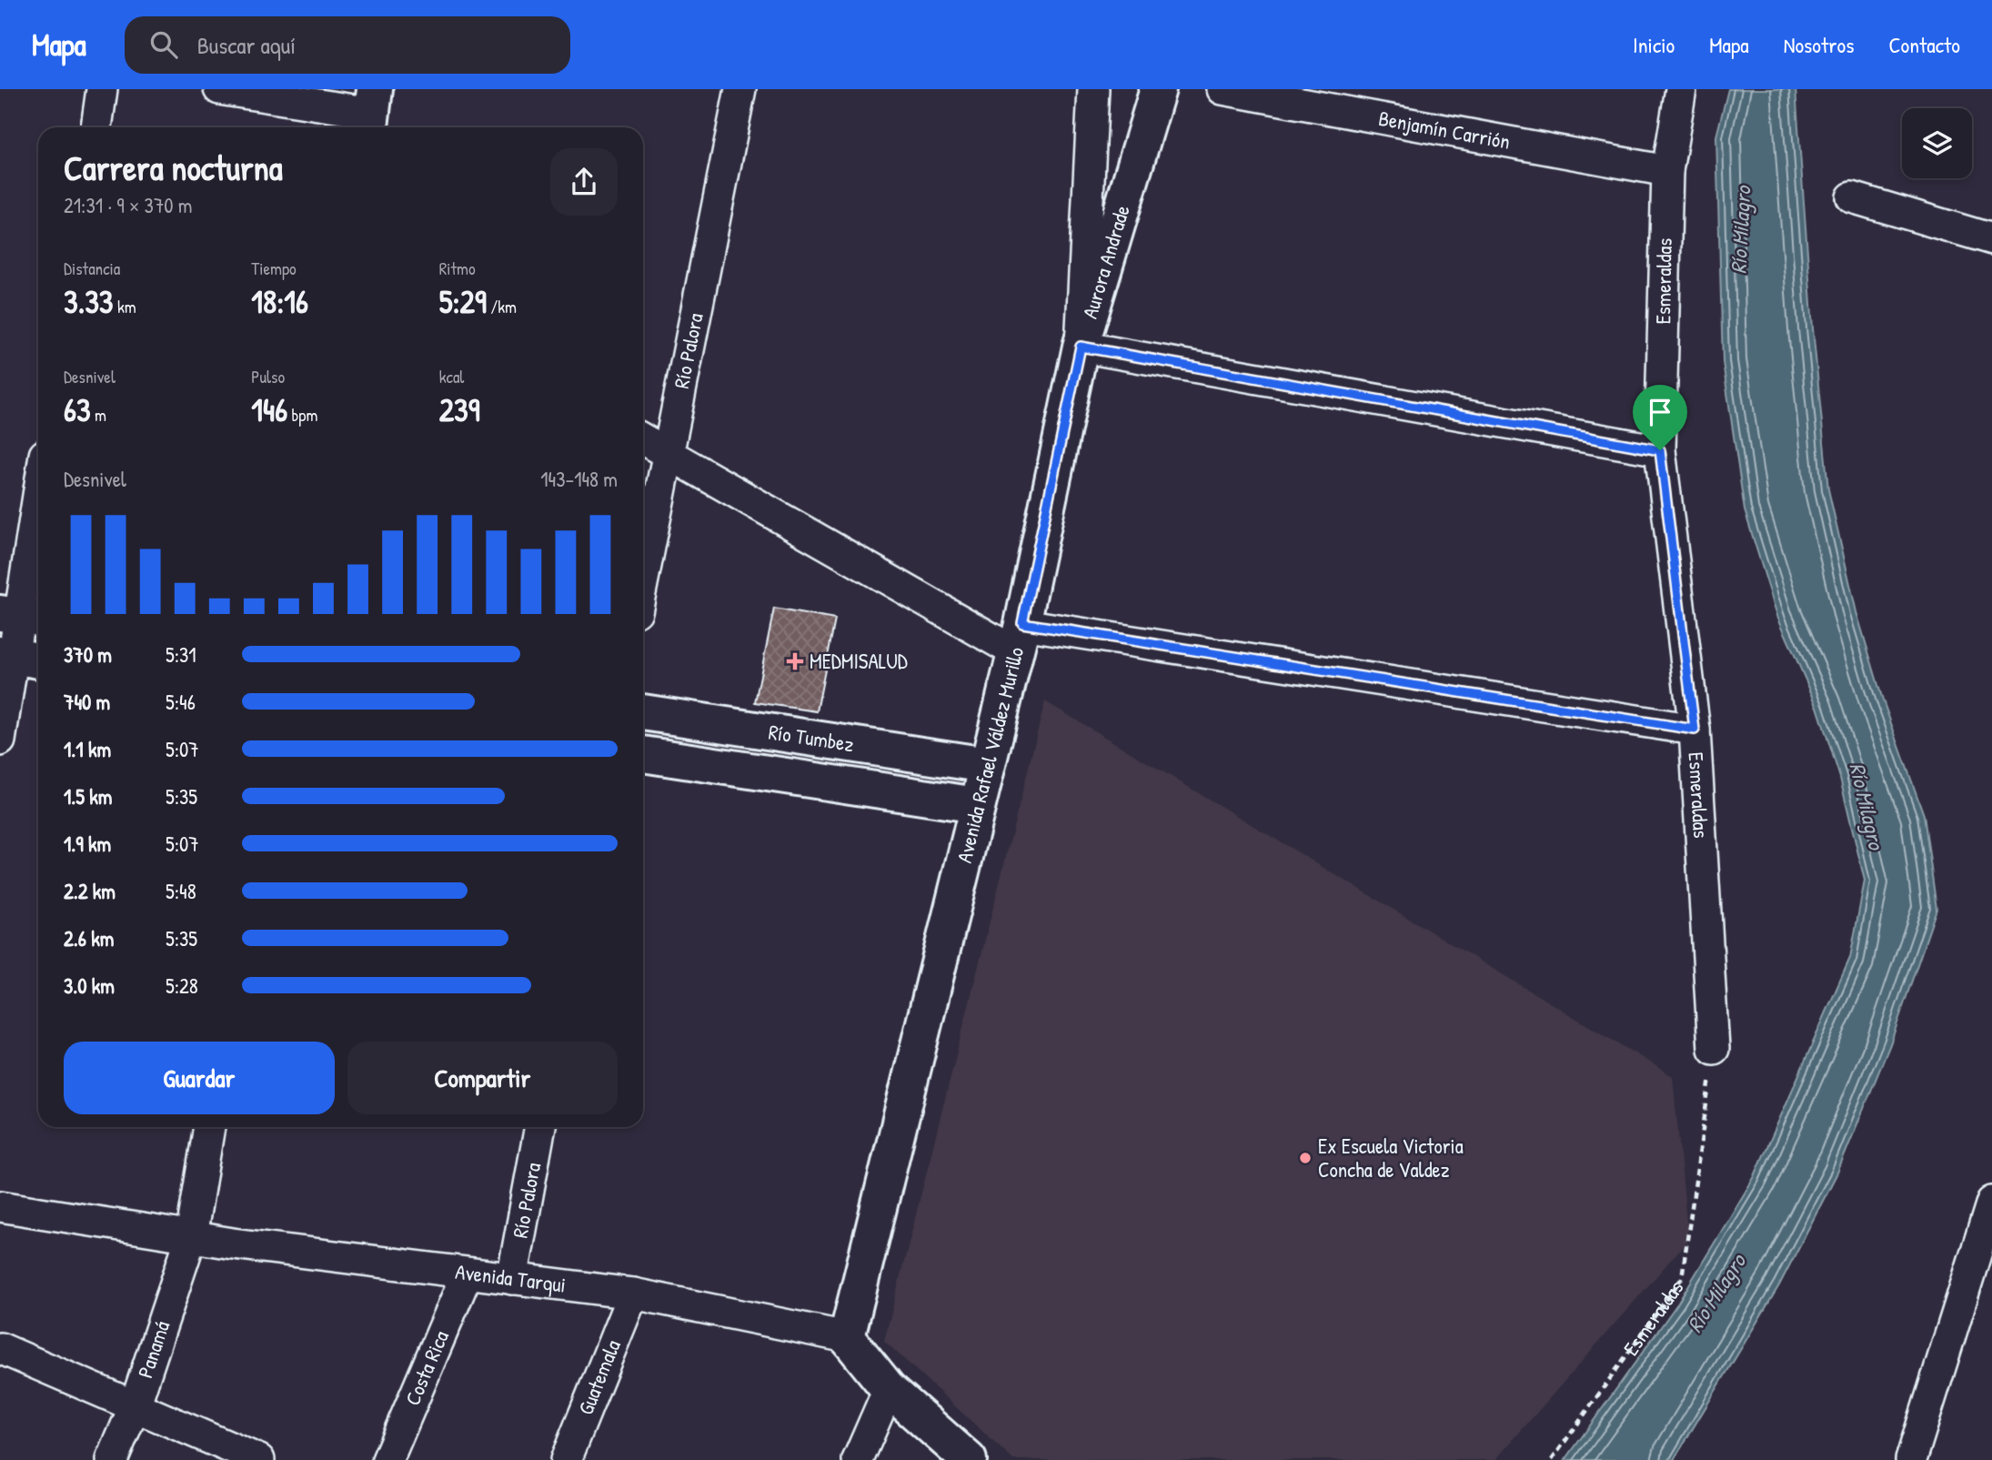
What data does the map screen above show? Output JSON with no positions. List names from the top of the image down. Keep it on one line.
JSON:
{"streets":{"street":["Benjamín Carrión","Aurora Andrade","Esmeraldas","Río Palora","Río Tumbez","Avenida Rafael Váldez Murillo","Avenida Tarqui","Panamá","Costa Rica","Guatemala"]},"crossings":[["Benjamín Carrión","Esmeraldas"],["Aurora Andrade","Esmeraldas"],["Aurora Andrade","Avenida Rafael Váldez Murillo"],["Río Palora","Avenida Tarqui"],["Río Tumbez","Avenida Rafael Váldez Murillo"],["Avenida Rafael Váldez Murillo","Avenida Tarqui"],["Avenida Tarqui","Panamá"],["Avenida Tarqui","Costa Rica"],["Avenida Tarqui","Guatemala"]],"water":["Río Milagro"],"places":{"health":["MEDMISALUD"],"other":["Ex Escuela Victoria Concha de Valdez"]},"page":{"header":"Mapa","search":"Buscar aquí","nav":["Inicio","Mapa","Nosotros","Contacto"],"heading":["Carrera nocturna","21:31 · 9 × 370 m"],"stats":[["Distancia","3.33 km"],["Tiempo","18:16"],["Ritmo","5:29 /km"],["Desnivel","63 m"],["Pulso","146 bpm"],["kcal","239"]],"chart":["Desnivel","143–148 m"],"list":[{"name":"370 m","note":"5:31"},{"name":"740 m","note":"5:46"},{"name":"1.1 km","note":"5:07"},{"name":"1.5 km","note":"5:35"},{"name":"1.9 km","note":"5:07"},{"name":"2.2 km","note":"5:48"},{"name":"2.6 km","note":"5:35"},{"name":"3.0 km","note":"5:28"}],"buttons":["Guardar","Compartir"]}}
